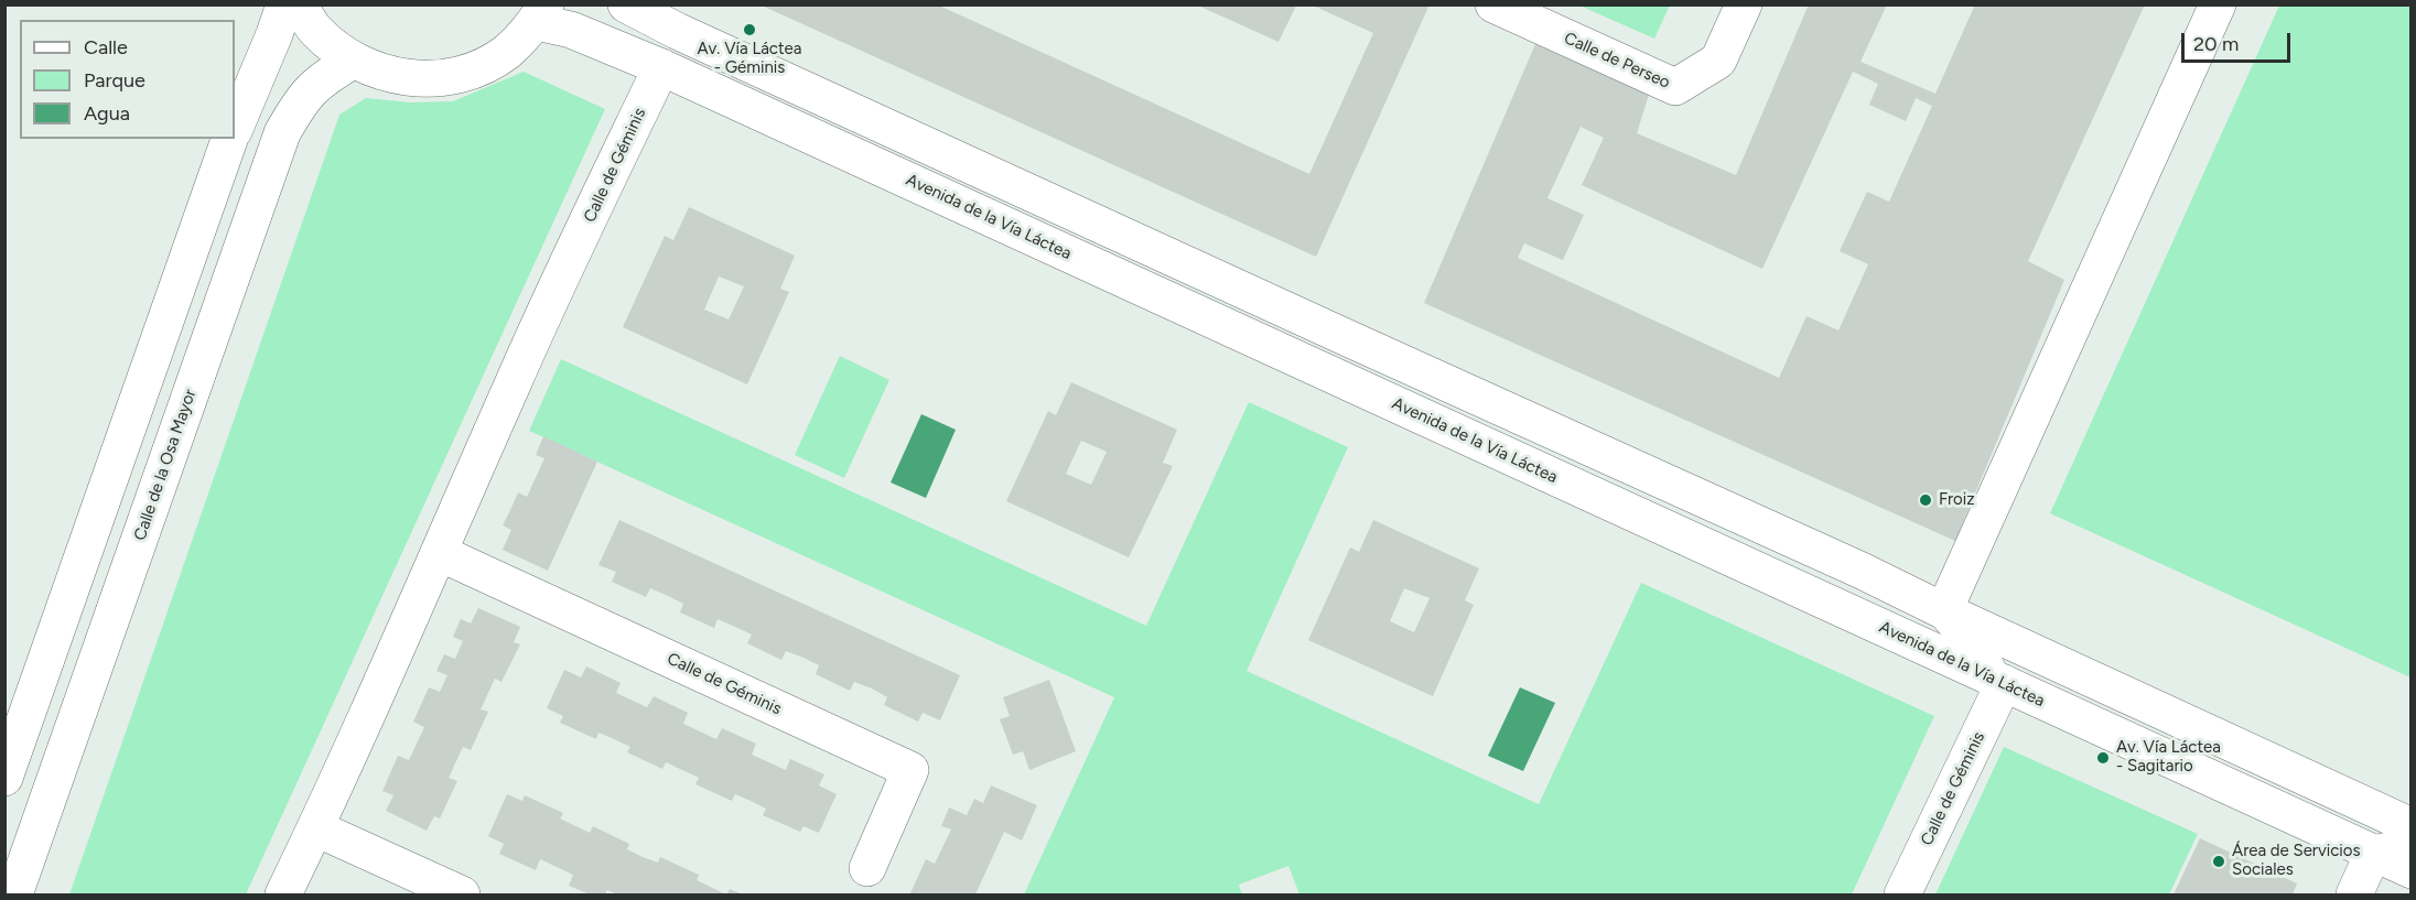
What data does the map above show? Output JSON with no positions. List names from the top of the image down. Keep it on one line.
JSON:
{"streets":{"street":["Calle de Perseo","Calle de Géminis","Avenida de la Vía Láctea","Calle de la Osa Mayor"]},"crossings":[["Calle de Géminis","Avenida de la Vía Láctea"]],"places":["Av. Vía Láctea - Géminis","Froiz","Av. Vía Láctea - Sagitario","Área de Servicios Sociales"],"legend":["Calle","Parque","Agua"],"scale_bar":"20 m"}
